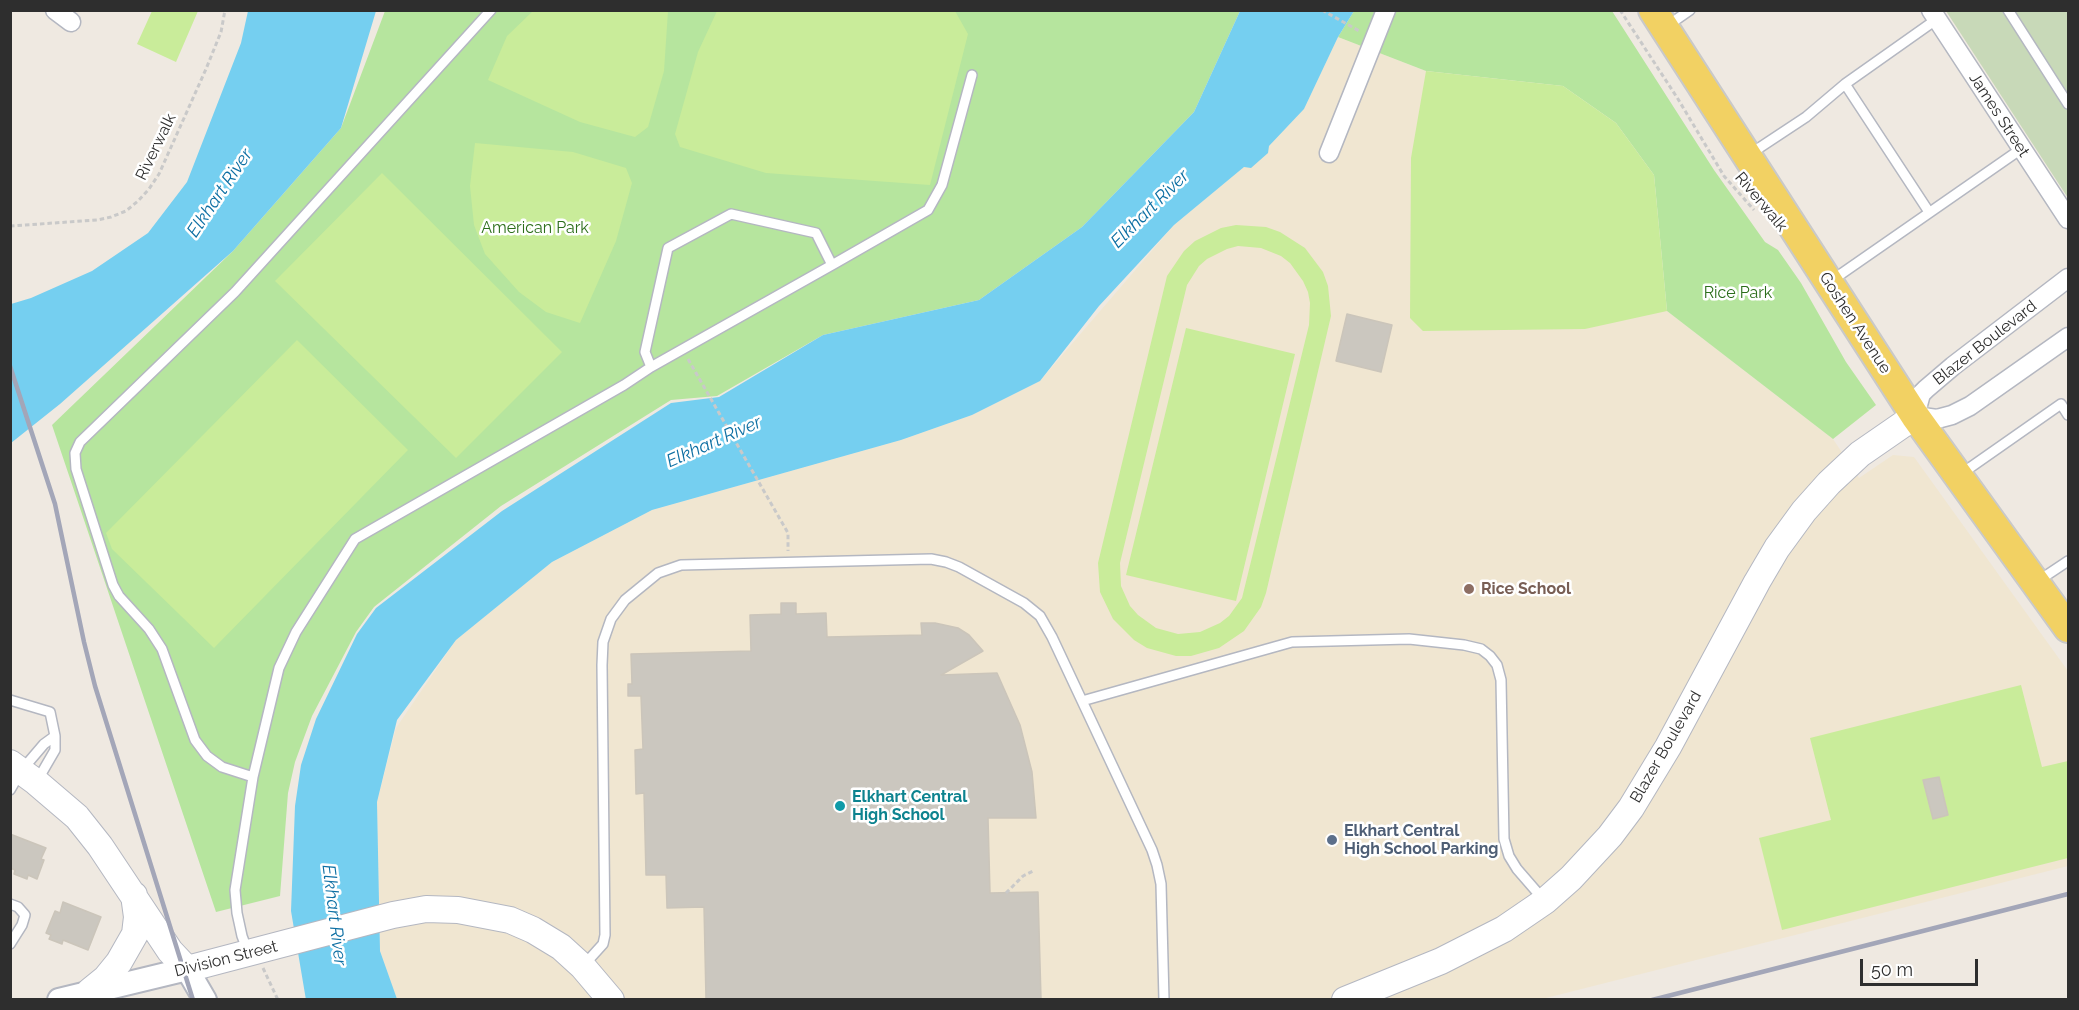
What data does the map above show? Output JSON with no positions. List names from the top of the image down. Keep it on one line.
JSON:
{"streets":{"main road":["Goshen Avenue","Blazer Boulevard","Division Street"],"street":["James Street"],"path":["Riverwalk"]},"crossings":[["Goshen Avenue","Blazer Boulevard"]],"water":["Elkhart River"],"parks":["American Park","Rice Park"],"places":["Rice School","Elkhart Central High School","Elkhart Central High School Parking"],"scale_bar":"50 m"}
